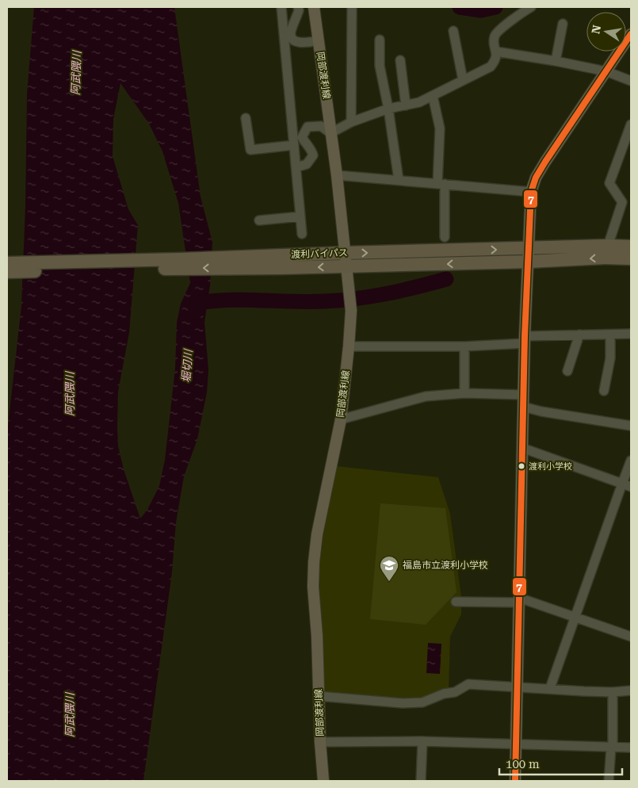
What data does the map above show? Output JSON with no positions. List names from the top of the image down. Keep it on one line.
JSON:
{"streets":{"highway":["渡利バイパス"],"main road":["岡部渡利線"]},"crossings":[["岡部渡利線","渡利バイパス"]],"water":["阿武隈川","堀切川"],"places":{"other":["渡利小学校"],"school or university":["福島市立渡利小学校"]},"lines":["transit line 7"],"scale_bar":"100 m","north":"left"}
